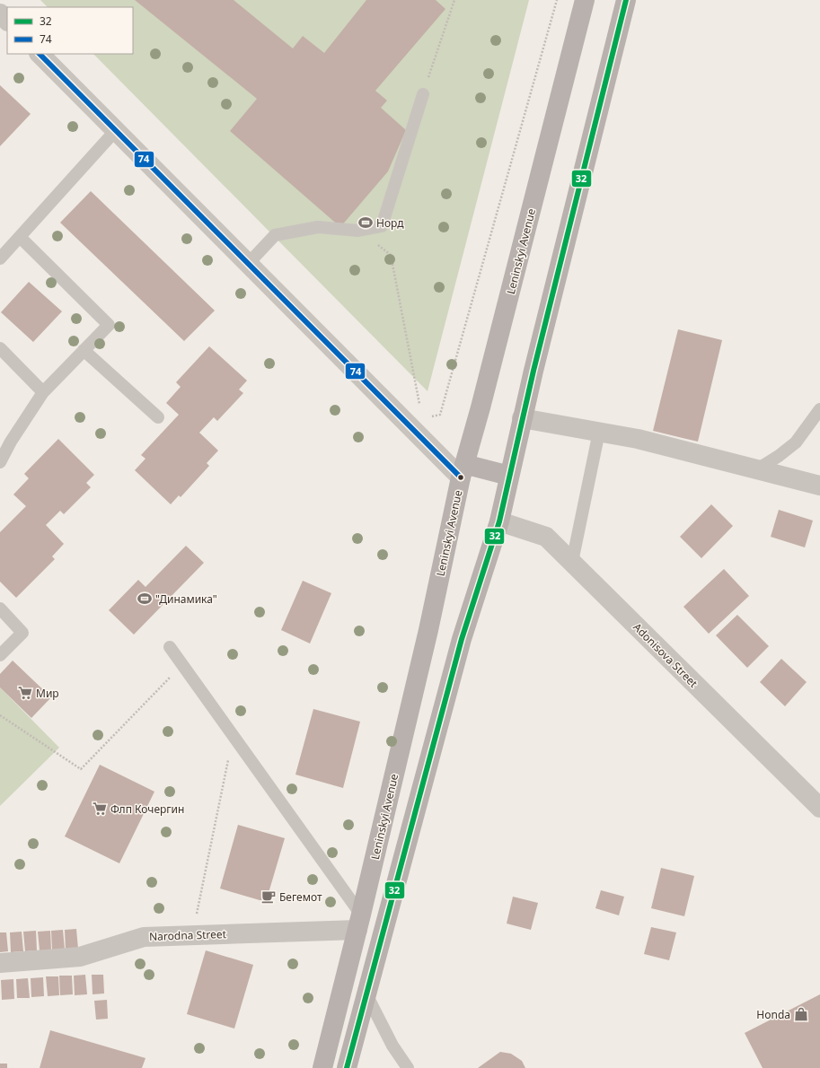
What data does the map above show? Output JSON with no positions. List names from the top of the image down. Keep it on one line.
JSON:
{"streets":{"main road":["Leninskyi Avenue"],"street":["Adonisova Street","Narodna Street"]},"crossings":[["Leninskyi Avenue","Narodna Street"]],"places":{"sports":["Норд","\"Динамика\""],"supermarket":["Мир","Флп Кочергин"],"cafe":["Бегемот"],"shop":["Honda"]},"lines":["transit line 32","transit line 74"],"legend":["32","74"]}
